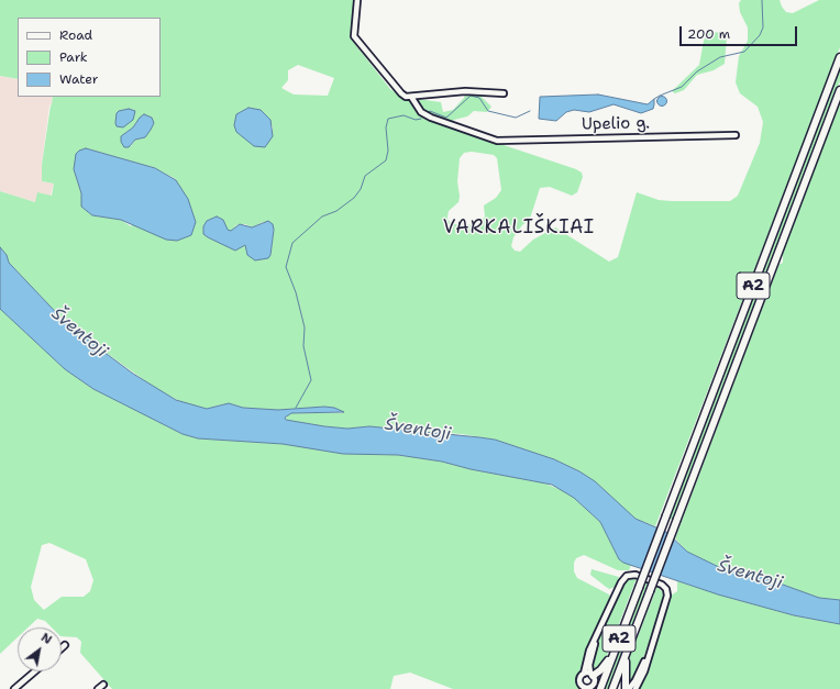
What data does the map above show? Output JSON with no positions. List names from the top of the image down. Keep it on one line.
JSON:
{"streets":{"highway":["A2"],"street":["Upelio g."]},"districts":["VARKALIŠKIAI"],"water":["Šventoji"],"legend":["Road","Park","Water"],"scale_bar":"200 m","north":"top right"}
